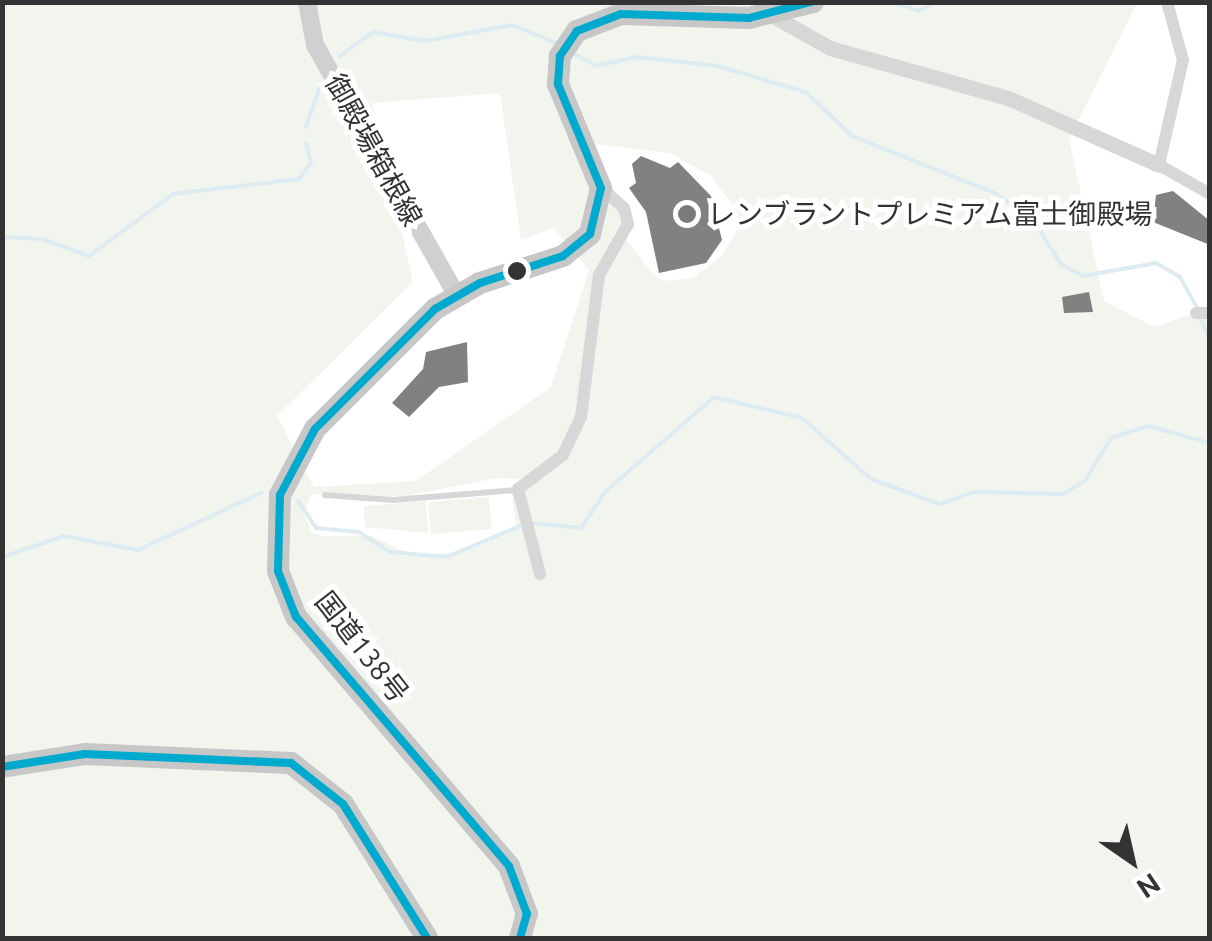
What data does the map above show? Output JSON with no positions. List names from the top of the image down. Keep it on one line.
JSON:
{"streets":{"highway":["国道138号"],"main road":["御殿場箱根線"]},"crossings":[["御殿場箱根線","国道138号"]],"places":["レンブラントプレミアム富士御殿場"],"north":"bottom right"}
